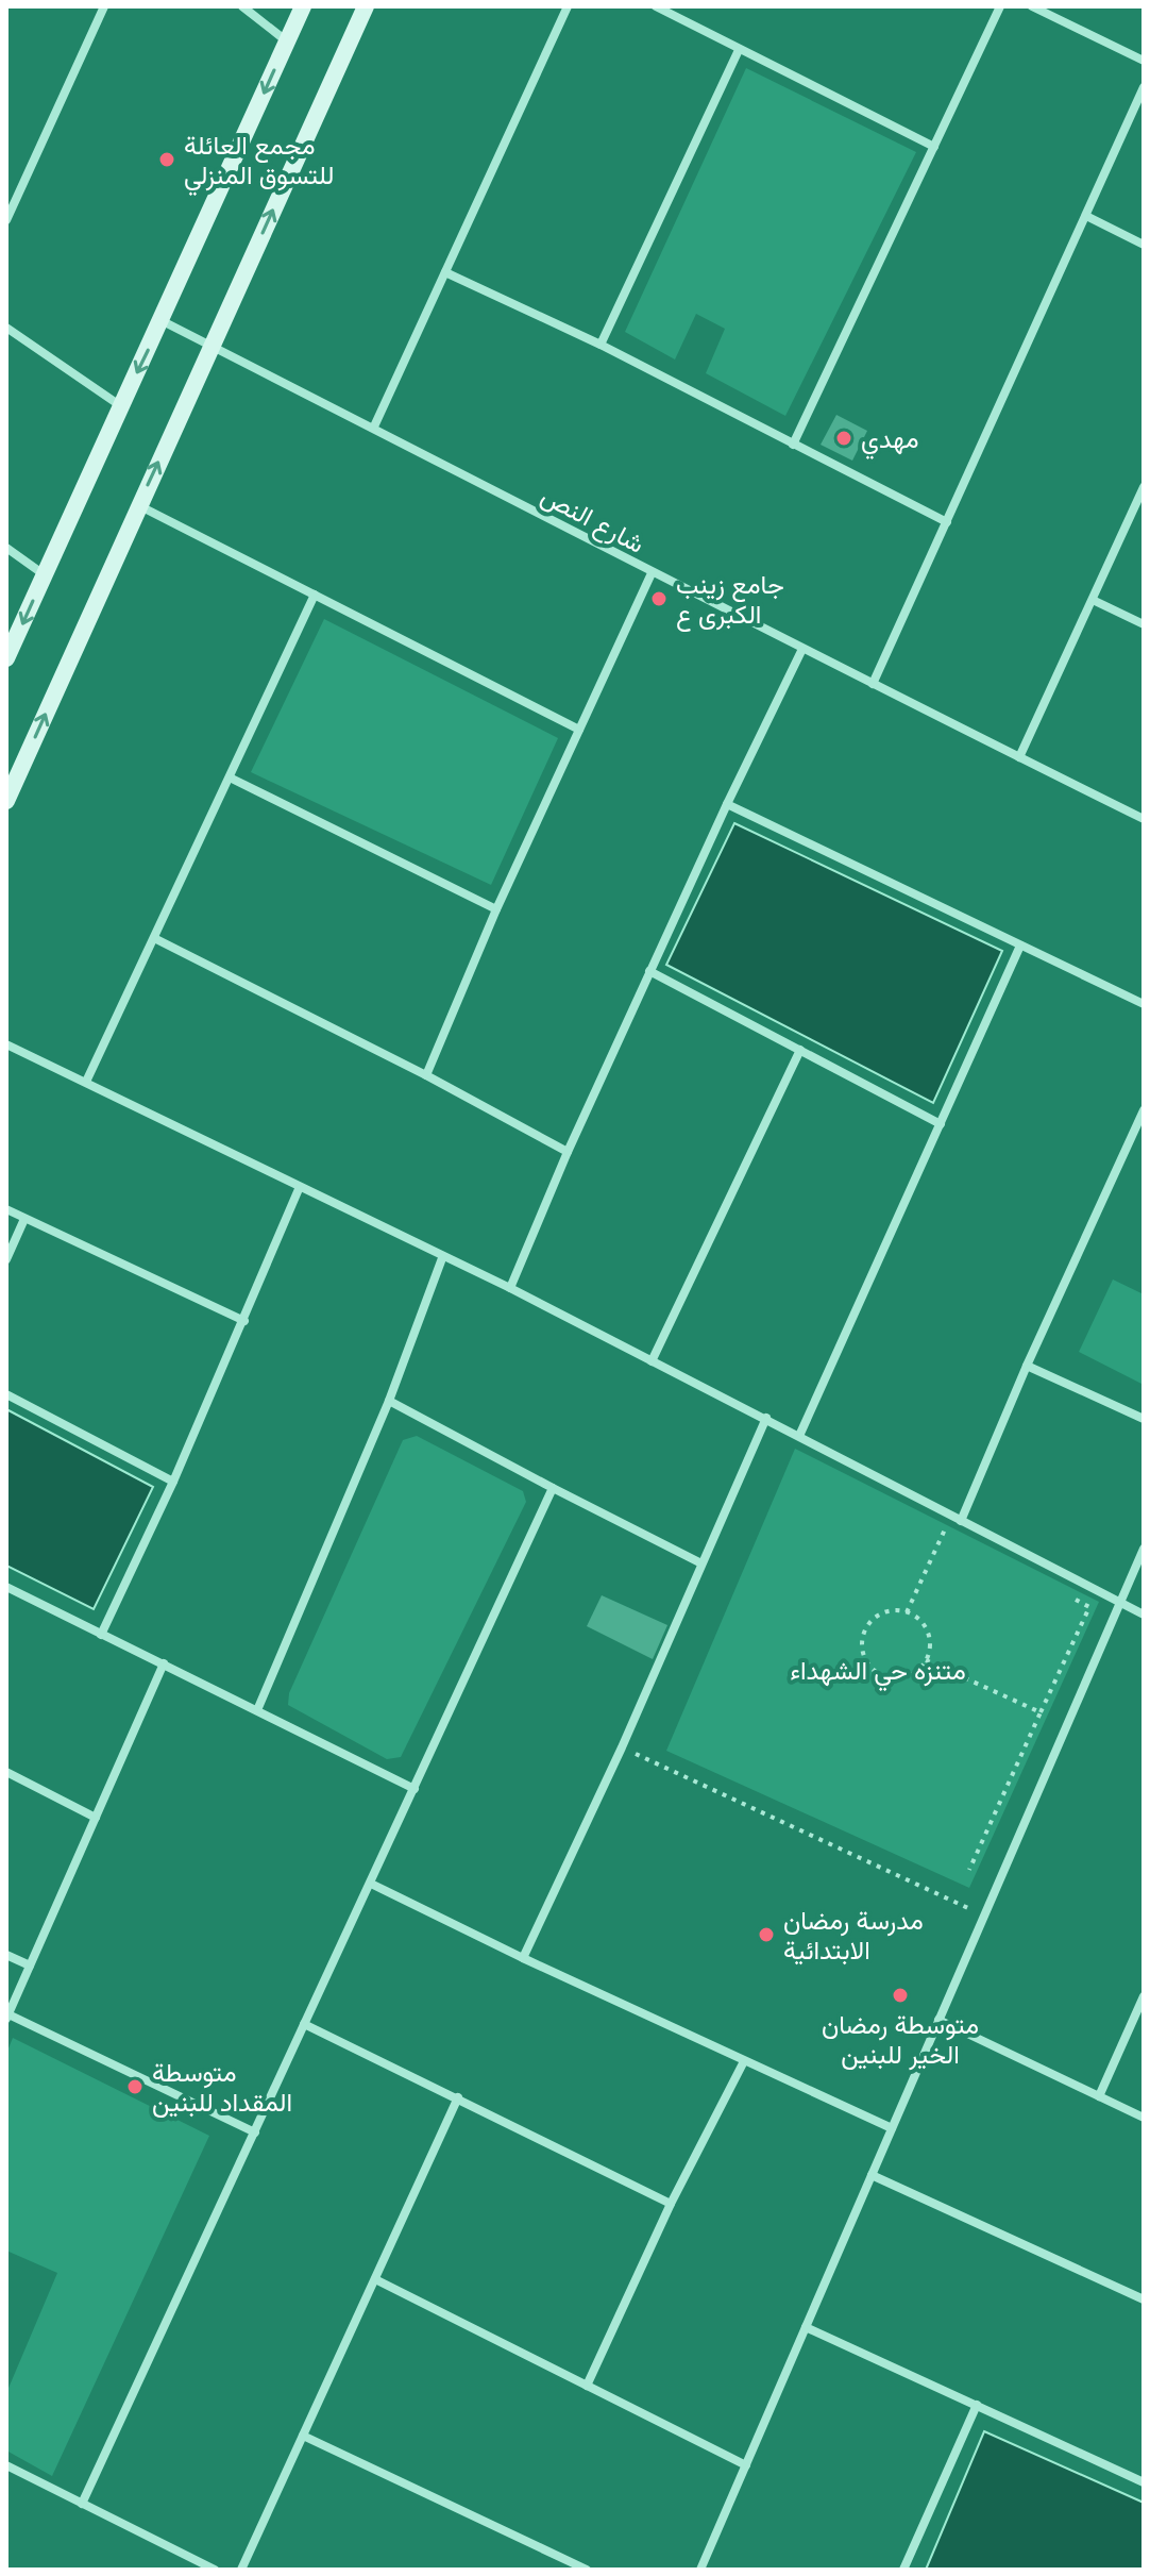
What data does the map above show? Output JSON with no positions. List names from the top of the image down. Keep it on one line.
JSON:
{"streets":{"street":["شارع النص"]},"parks":["متنزه حي الشهداء"],"places":["مجمع العائلة للتسوق المنزلي","مهدي","جامع زينب الكبرى ع","مدرسة رمضان الابتدائية","متوسطة رمضان الخير للبنين","متوسطة المقداد للبنين"]}
